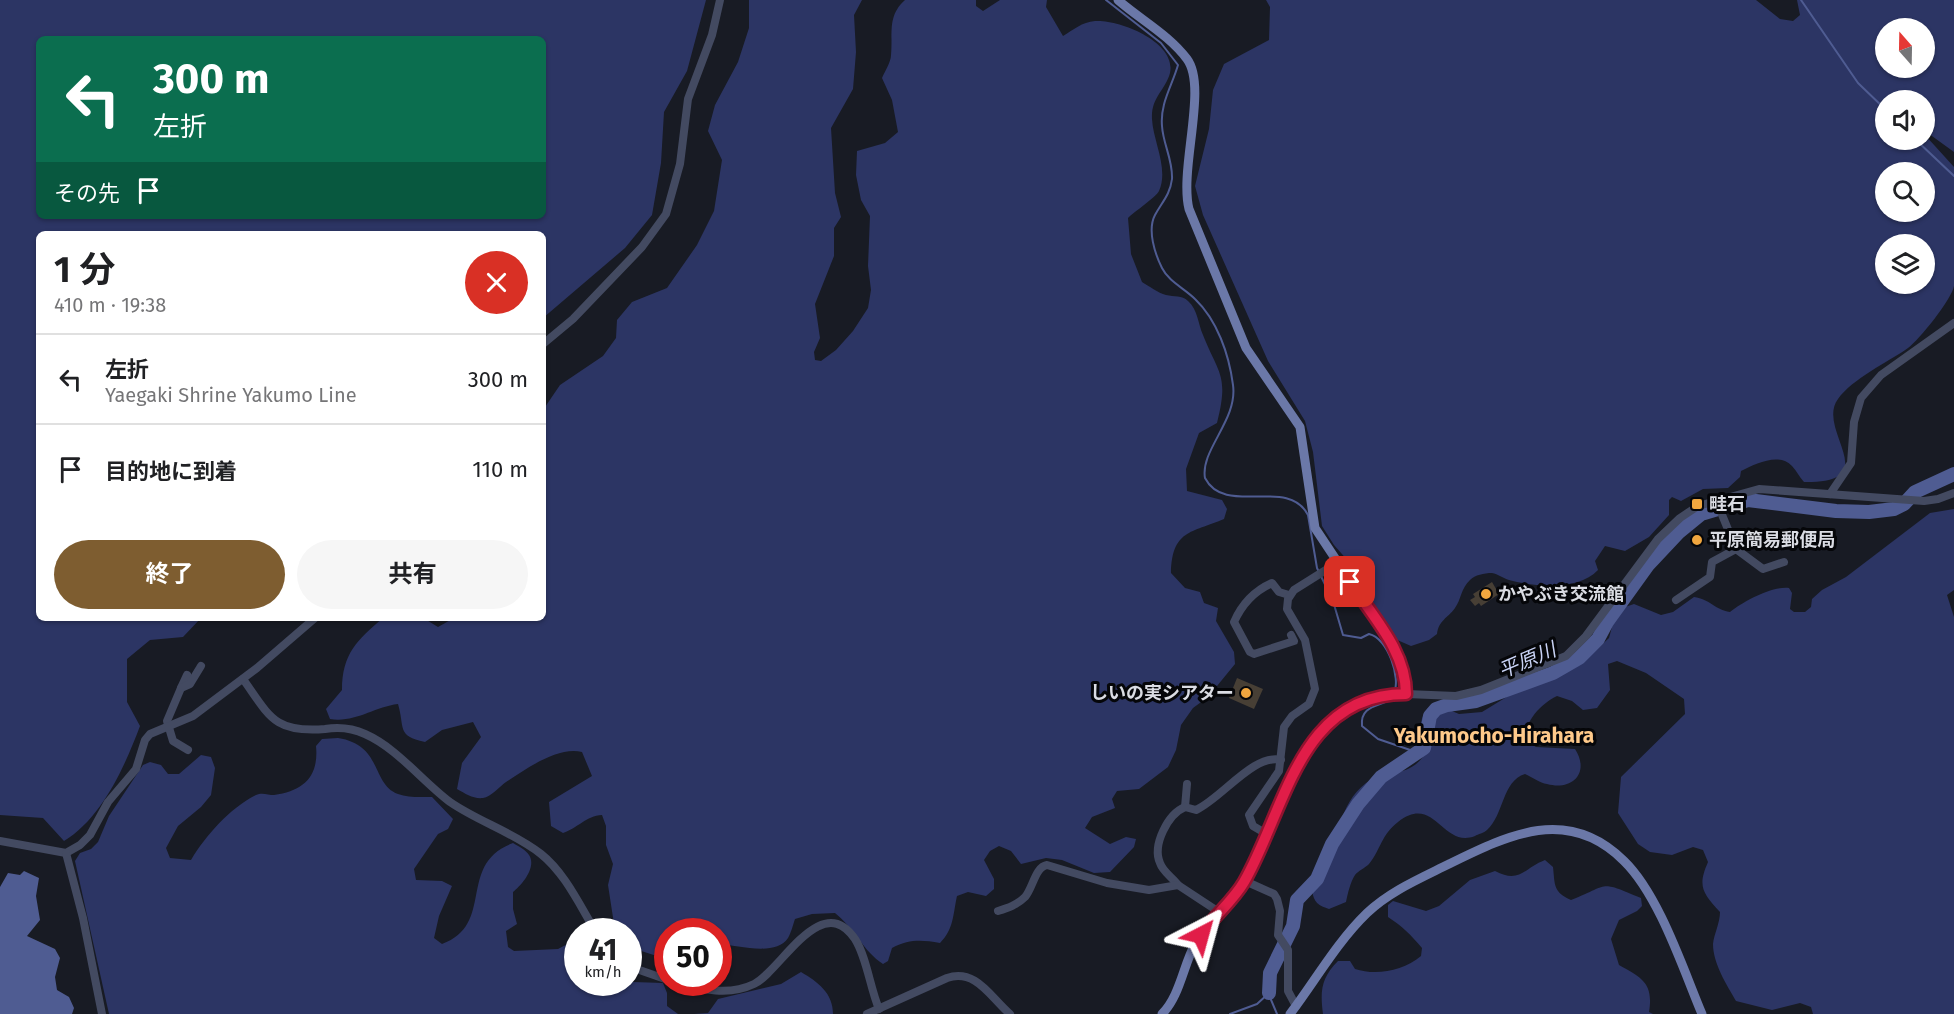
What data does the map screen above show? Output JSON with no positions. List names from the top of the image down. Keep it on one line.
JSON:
{"districts":["Yakumocho-Hirahara"],"water":["平原川"],"places":{"transit":["畦石"],"other":["平原簡易郵便局","かやぶき交流館","しいの実シアター"]},"north":"top","page":{"turn":["300 m","左折"],"then":"その先","heading":["1 分","410 m · 19:38"],"list":[{"name":"左折","note":"Yaegaki Shrine Yakumo Line","value":"300 m"},{"name":"目的地に到着","value":"110 m"}],"buttons":["終了","共有"],"speed":"41 km/h","limit":"50"}}
